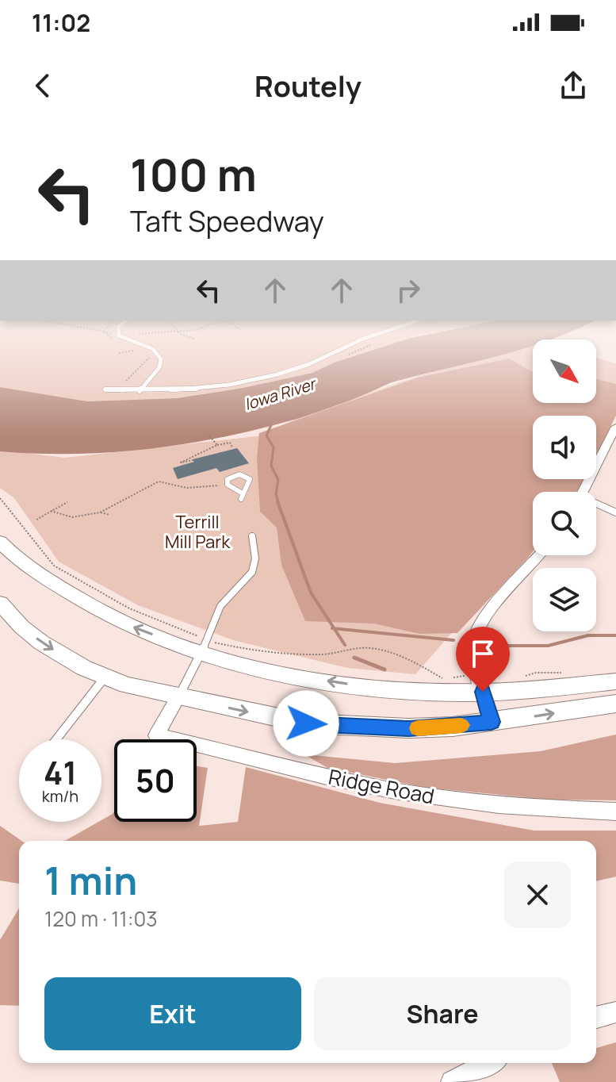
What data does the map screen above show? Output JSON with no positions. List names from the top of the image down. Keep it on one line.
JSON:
{"streets":{"street":["Ridge Road"]},"water":["Iowa River"],"parks":["Terrill Mill Park"],"north":"bottom right","page":{"status":"11:02","header":"Routely","turn":["100 m","Taft Speedway"],"speed":"41 km/h","limit":"50","heading":["1 min","120 m · 11:03"],"buttons":["Exit","Share"]}}
